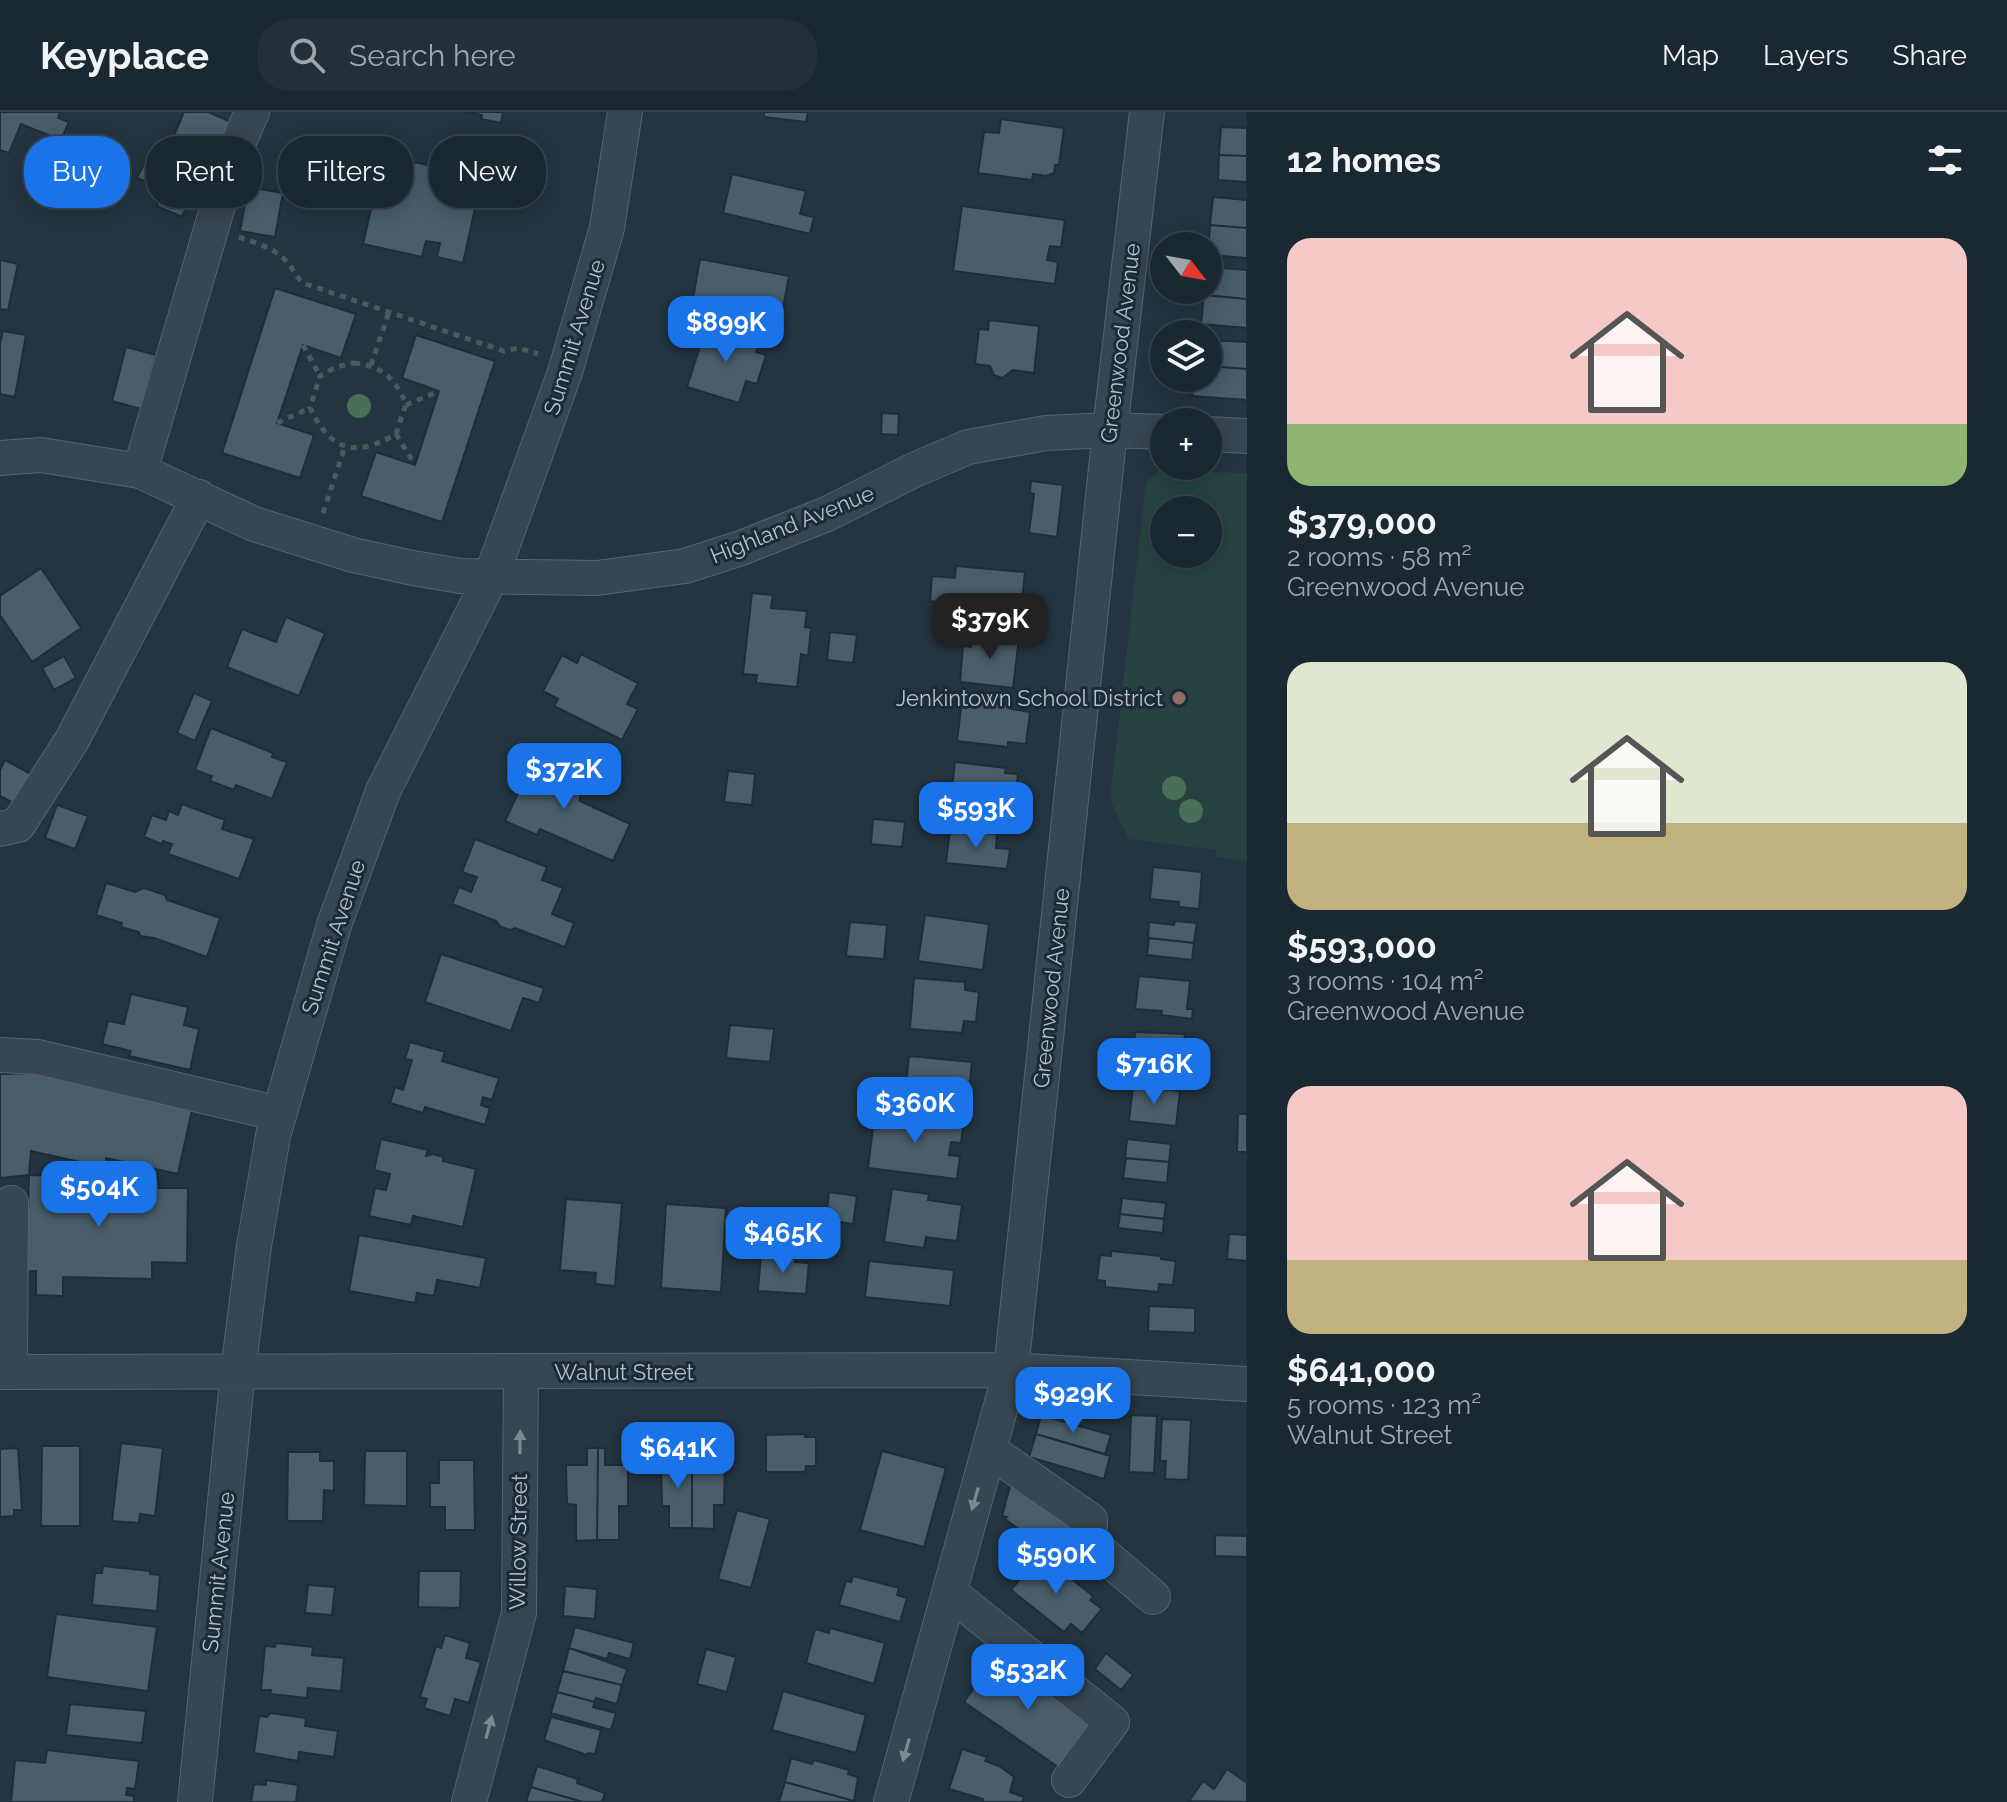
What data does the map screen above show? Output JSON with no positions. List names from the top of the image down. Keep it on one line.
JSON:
{"streets":{"street":["Summit Avenue","Greenwood Avenue","Highland Avenue","Walnut Street","Willow Street"]},"crossings":[["Summit Avenue","Highland Avenue"],["Summit Avenue","Walnut Street"],["Greenwood Avenue","Highland Avenue"],["Greenwood Avenue","Walnut Street"],["Walnut Street","Willow Street"]],"one_way":["Willow Street"],"places":["Jenkintown School District"],"north":"bottom right","page":{"header":"Keyplace","search":"Search here","nav":["Map","Layers","Share"],"heading":"12 homes","chip":["Buy","Rent","Filters","New"],"list":[{"name":"$379,000","note":"2 rooms · 58 m² · Greenwood Avenue"},{"name":"$593,000","note":"3 rooms · 104 m² · Greenwood Avenue"},{"name":"$641,000","note":"5 rooms · 123 m² · Walnut Street"}],"map_buttons":["+","−"],"price":["$899K","$379K","$372K","$593K","$716K","$360K","$504K","$465K","$929K","$641K","$590K","$532K"]}}
